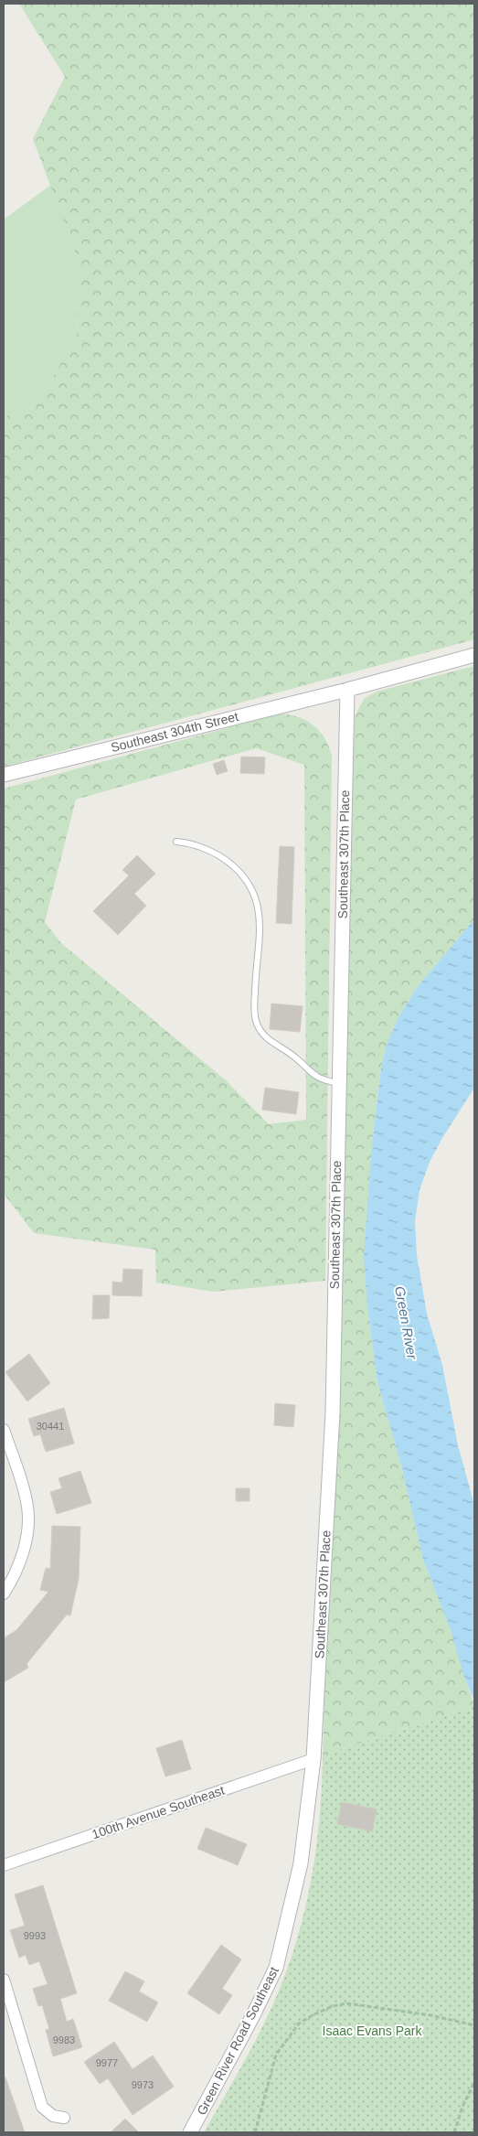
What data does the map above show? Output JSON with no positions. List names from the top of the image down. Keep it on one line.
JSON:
{"streets":{"street":["Southeast 304th Street","Southeast 307th Place","100th Avenue Southeast","Green River Road Southeast"]},"crossings":[["Southeast 304th Street","Southeast 307th Place"],["Southeast 307th Place","100th Avenue Southeast"],["Southeast 307th Place","Green River Road Southeast"],["100th Avenue Southeast","Green River Road Southeast"]],"water":["Green River"],"parks":["Isaac Evans Park"],"house_numbers":["30441","9993","9983","9977","9973"]}
